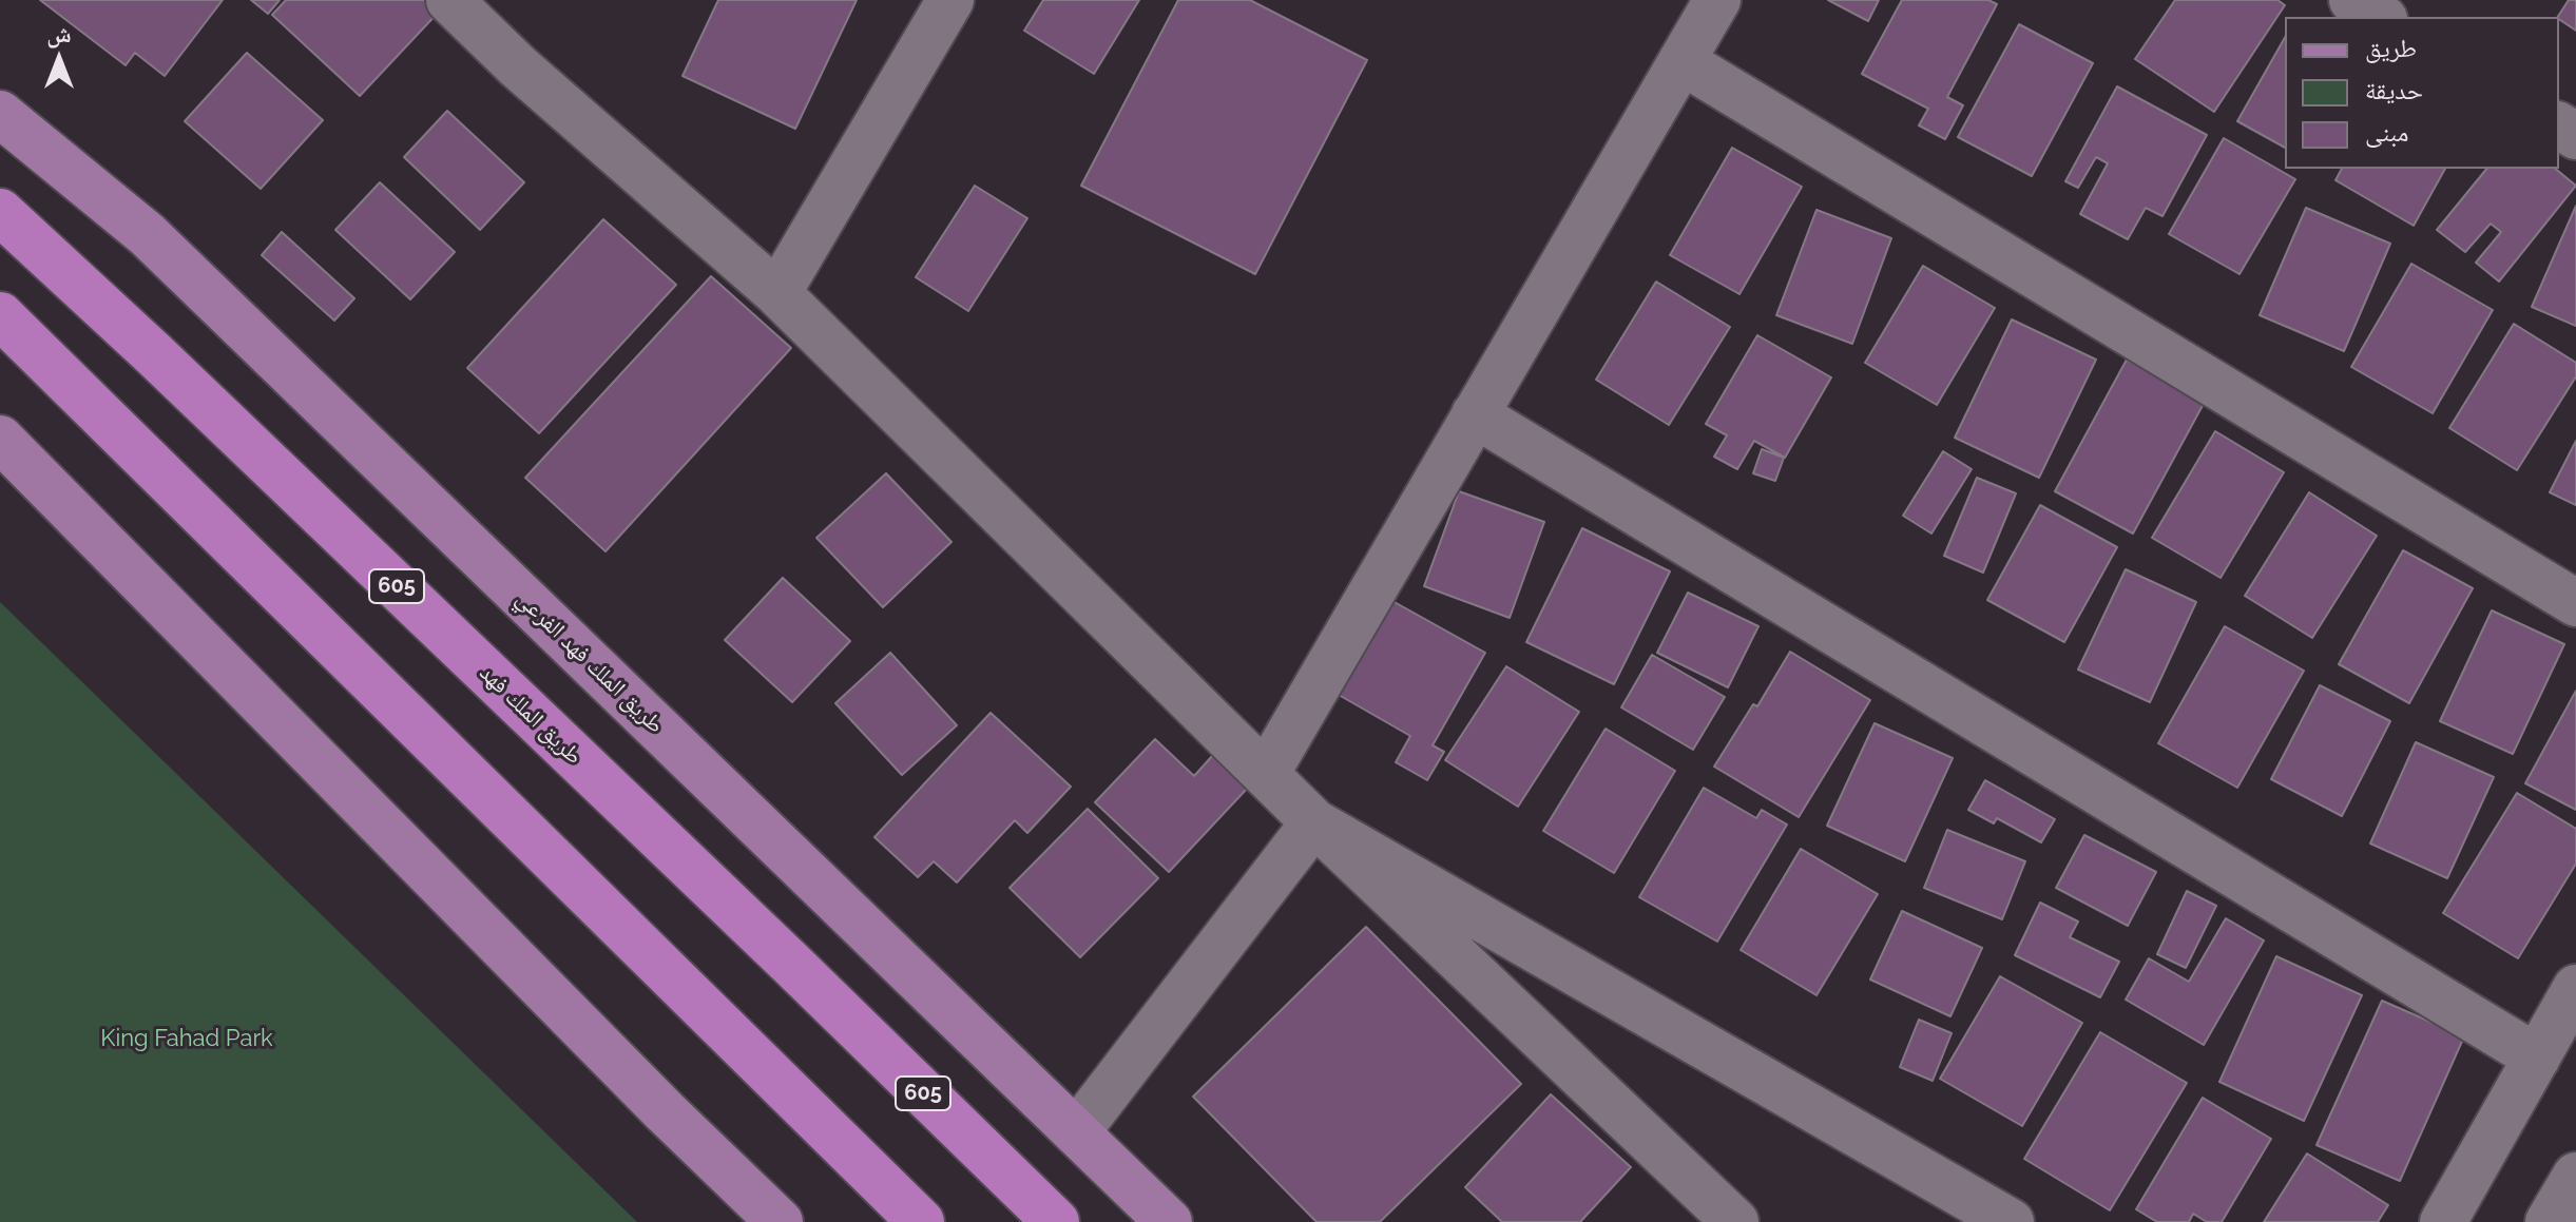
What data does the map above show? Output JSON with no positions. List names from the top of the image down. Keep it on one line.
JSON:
{"streets":{"highway":["605","طريق الملك فهد"],"main road":["طريق الملك فهد الفرعي"]},"parks":["King Fahad Park"],"legend":["طريق","حديقة","مبنى"],"north":"top"}
